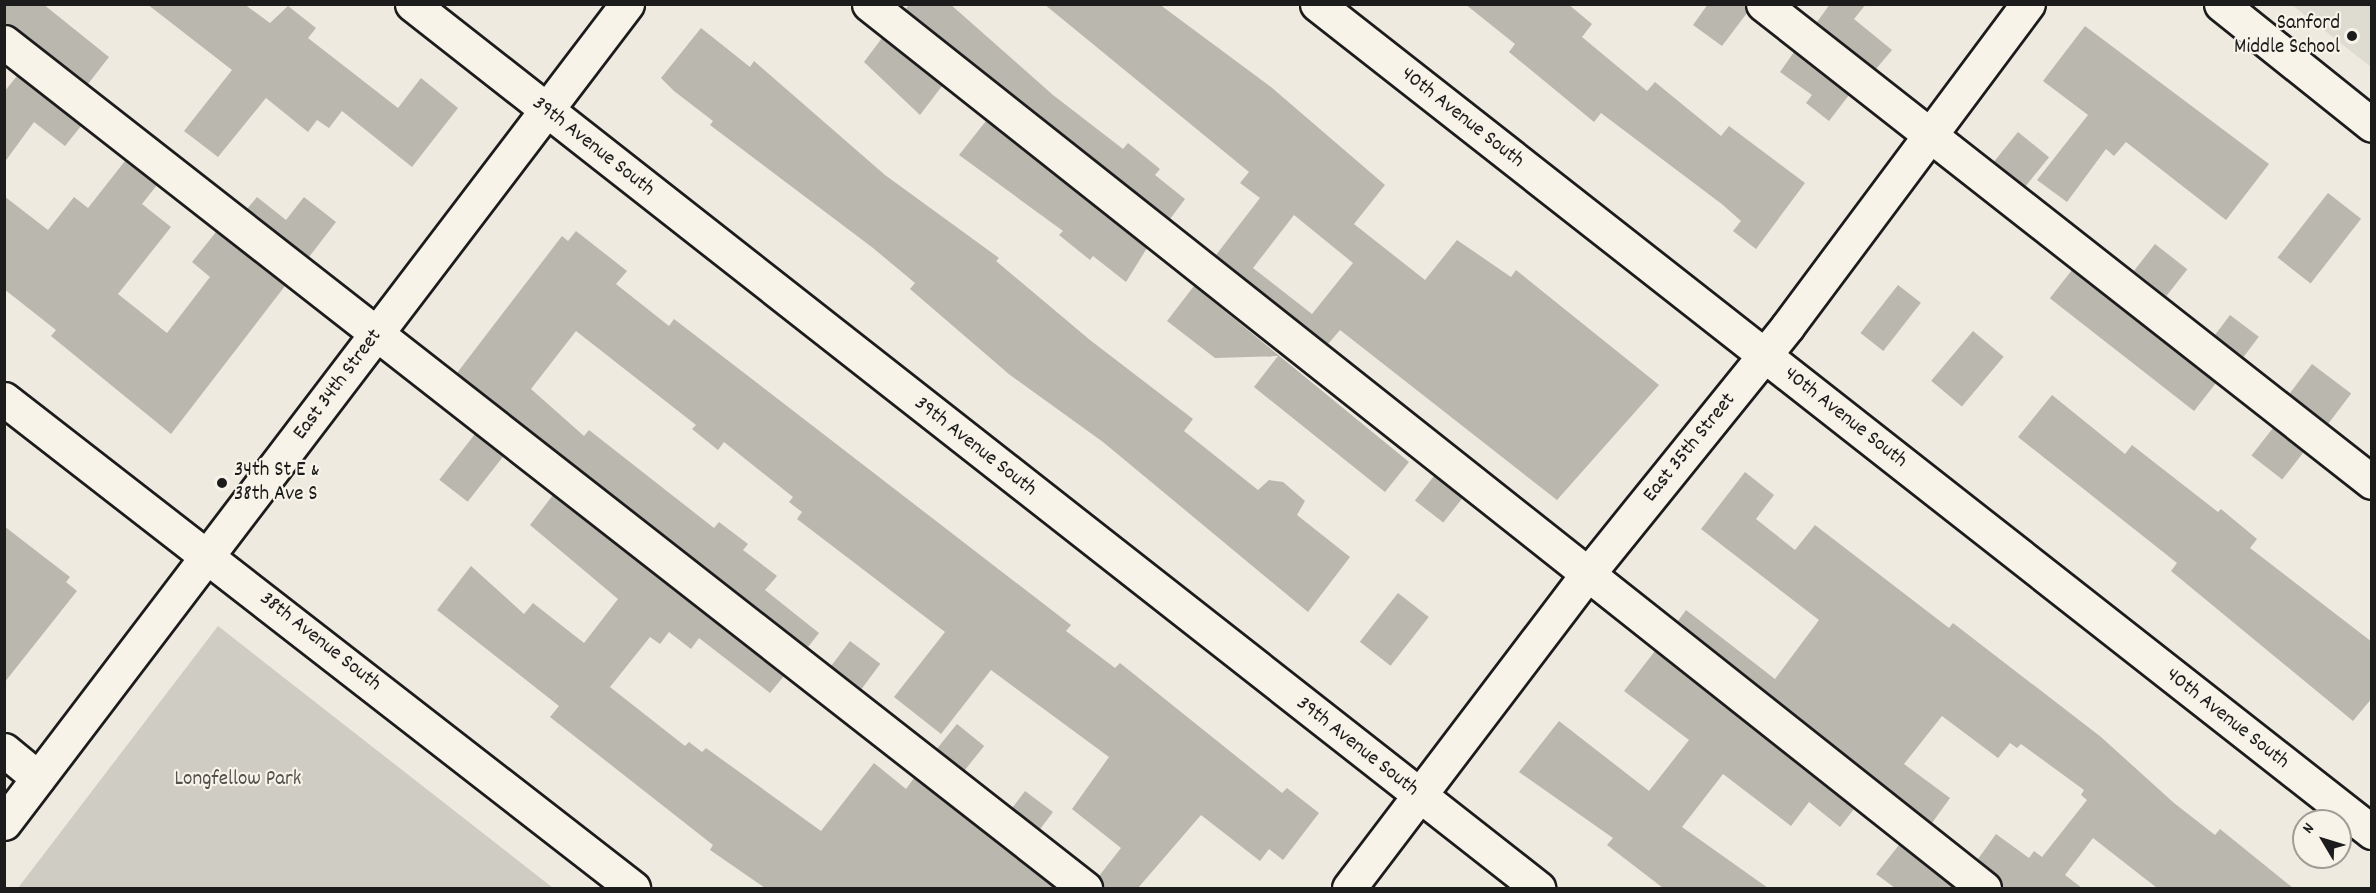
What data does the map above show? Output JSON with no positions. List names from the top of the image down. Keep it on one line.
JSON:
{"streets":{"street":["40th Avenue South","39th Avenue South","East 34th Street","East 35th Street","38th Avenue South"]},"crossings":[["40th Avenue South","East 35th Street"],["39th Avenue South","East 34th Street"],["39th Avenue South","East 35th Street"],["East 34th Street","38th Avenue South"]],"parks":["Longfellow Park"],"places":["Sanford Middle School","34th St E & 38th Ave S"],"north":"top left"}
